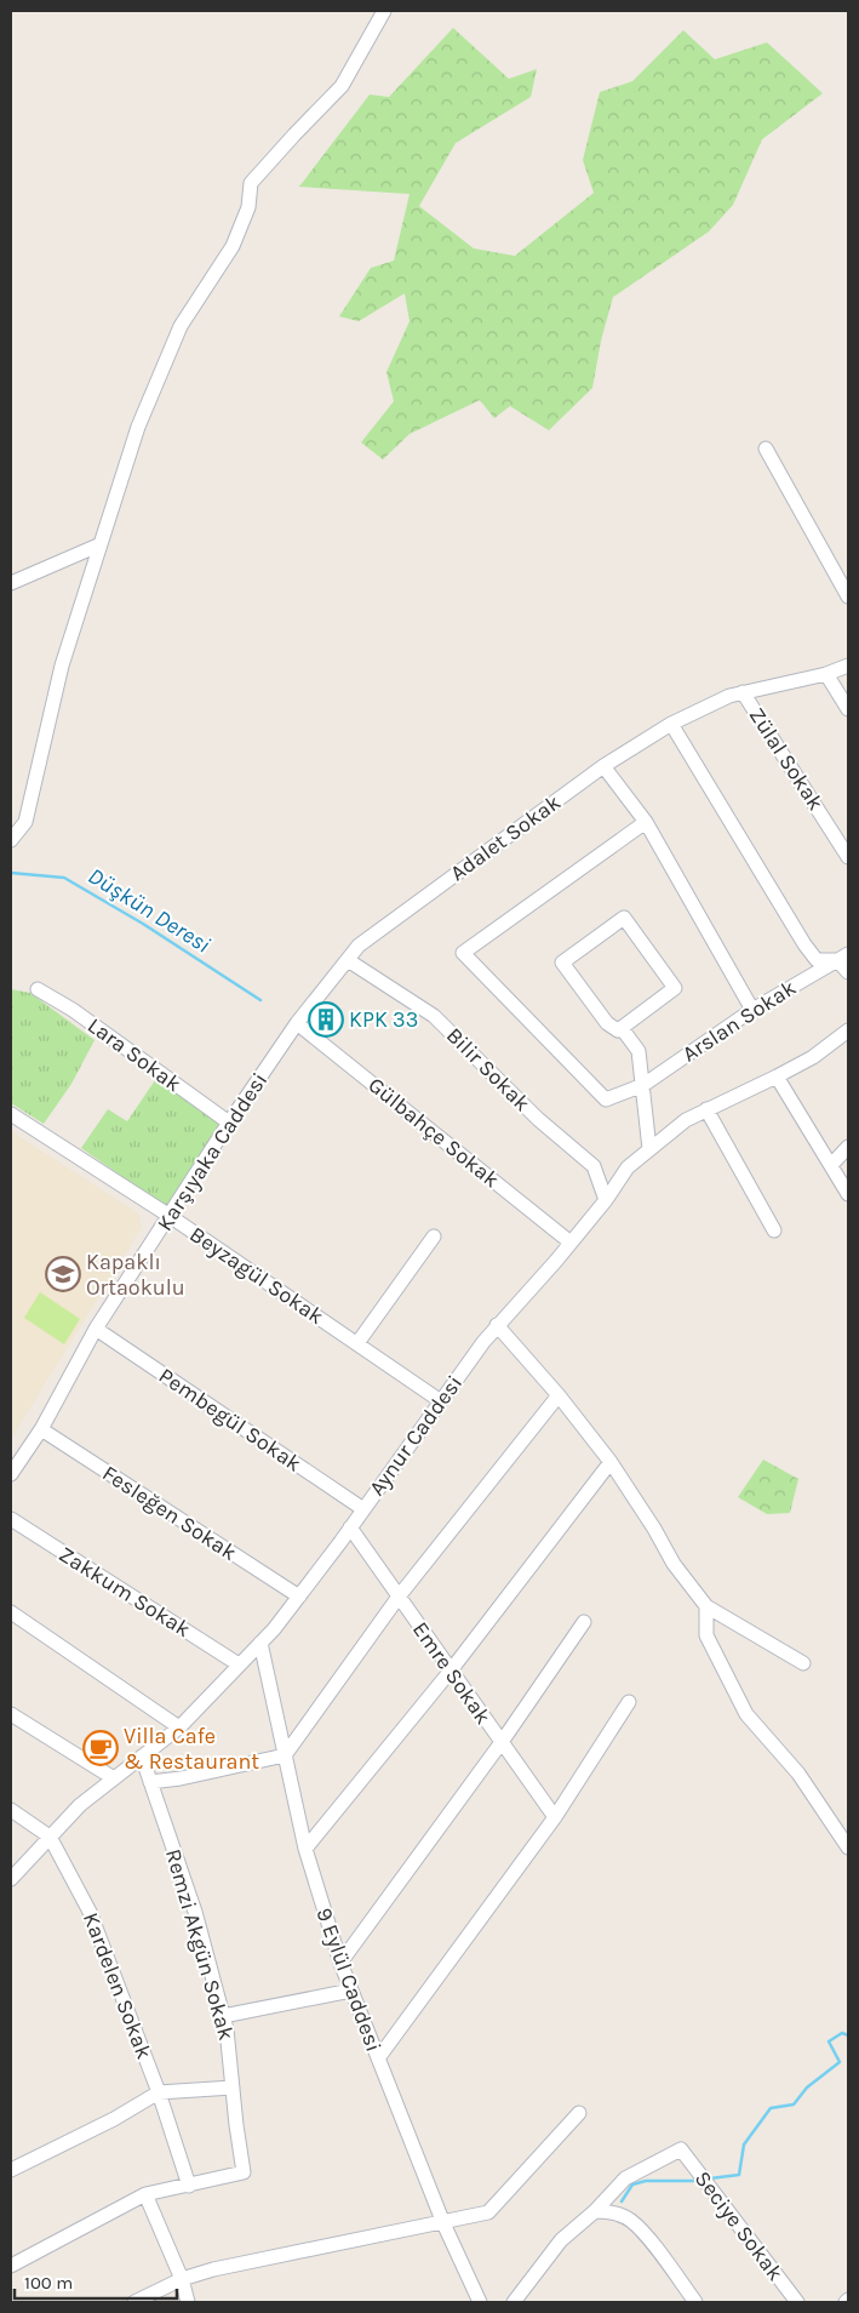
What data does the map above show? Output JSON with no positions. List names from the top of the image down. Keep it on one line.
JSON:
{"streets":{"street":["Zülal Sokak","Adalet Sokak","Arslan Sokak","Lara Sokak","Bilir Sokak","Gülbahçe Sokak","Karşıyaka Caddesi","Beyzagül Sokak","Pembegül Sokak","Aynur Caddesi","Fesleğen Sokak","Zakkum Sokak","Emre Sokak","Remzi Akgün Sokak","9 Eylül Caddesi","Kardelen Sokak","Seciye Sokak"]},"crossings":[["Zülal Sokak","Adalet Sokak"],["Adalet Sokak","Bilir Sokak"],["Adalet Sokak","Karşıyaka Caddesi"],["Lara Sokak","Karşıyaka Caddesi"],["Bilir Sokak","Karşıyaka Caddesi"],["Bilir Sokak","Aynur Caddesi"],["Gülbahçe Sokak","Karşıyaka Caddesi"],["Gülbahçe Sokak","Aynur Caddesi"],["Karşıyaka Caddesi","Beyzagül Sokak"],["Karşıyaka Caddesi","Pembegül Sokak"],["Karşıyaka Caddesi","Fesleğen Sokak"],["Beyzagül Sokak","Aynur Caddesi"],["Pembegül Sokak","Aynur Caddesi"],["Aynur Caddesi","Fesleğen Sokak"],["Aynur Caddesi","Zakkum Sokak"],["Aynur Caddesi","Emre Sokak"],["Aynur Caddesi","Remzi Akgün Sokak"],["Aynur Caddesi","9 Eylül Caddesi"],["Aynur Caddesi","Kardelen Sokak"],["Remzi Akgün Sokak","Kardelen Sokak"]],"water":["Düşkün Deresi"],"places":{"building":["KPK 33"],"school or university":["Kapaklı Ortaokulu"],"cafe":["Villa Cafe & Restaurant"]},"scale_bar":"100 m"}
